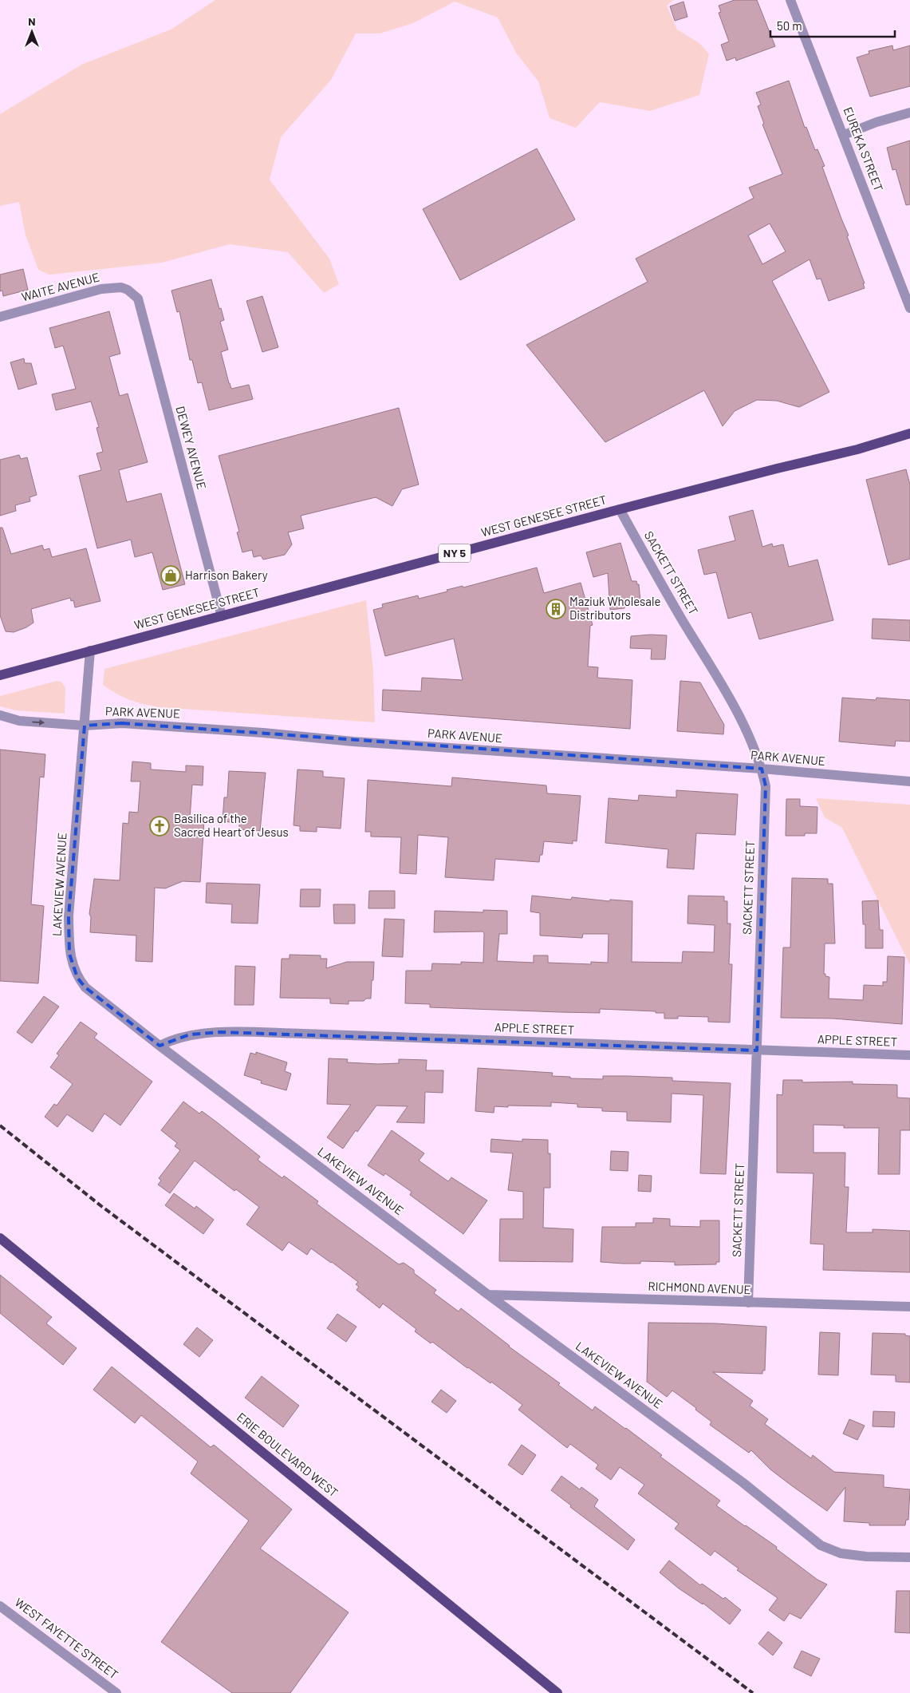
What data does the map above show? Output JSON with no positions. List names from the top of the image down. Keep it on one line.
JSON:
{"streets":{"main road":["WEST GENESEE STREET","NY 5","ERIE BOULEVARD WEST"],"street":["EUREKA STREET","WAITE AVENUE","DEWEY AVENUE","SACKETT STREET","PARK AVENUE","LAKEVIEW AVENUE","APPLE STREET","RICHMOND AVENUE","WEST FAYETTE STREET"]},"crossings":[["WAITE AVENUE","DEWEY AVENUE"],["DEWEY AVENUE","WEST GENESEE STREET"],["WEST GENESEE STREET","SACKETT STREET"],["WEST GENESEE STREET","LAKEVIEW AVENUE"],["SACKETT STREET","PARK AVENUE"],["SACKETT STREET","APPLE STREET"],["SACKETT STREET","RICHMOND AVENUE"],["PARK AVENUE","LAKEVIEW AVENUE"],["LAKEVIEW AVENUE","APPLE STREET"],["LAKEVIEW AVENUE","RICHMOND AVENUE"]],"places":{"shop":["Harrison Bakery"],"building":["Maziuk Wholesale Distributors"],"church":["Basilica of the Sacred Heart of Jesus"]},"scale_bar":"50 m","north":"top"}
